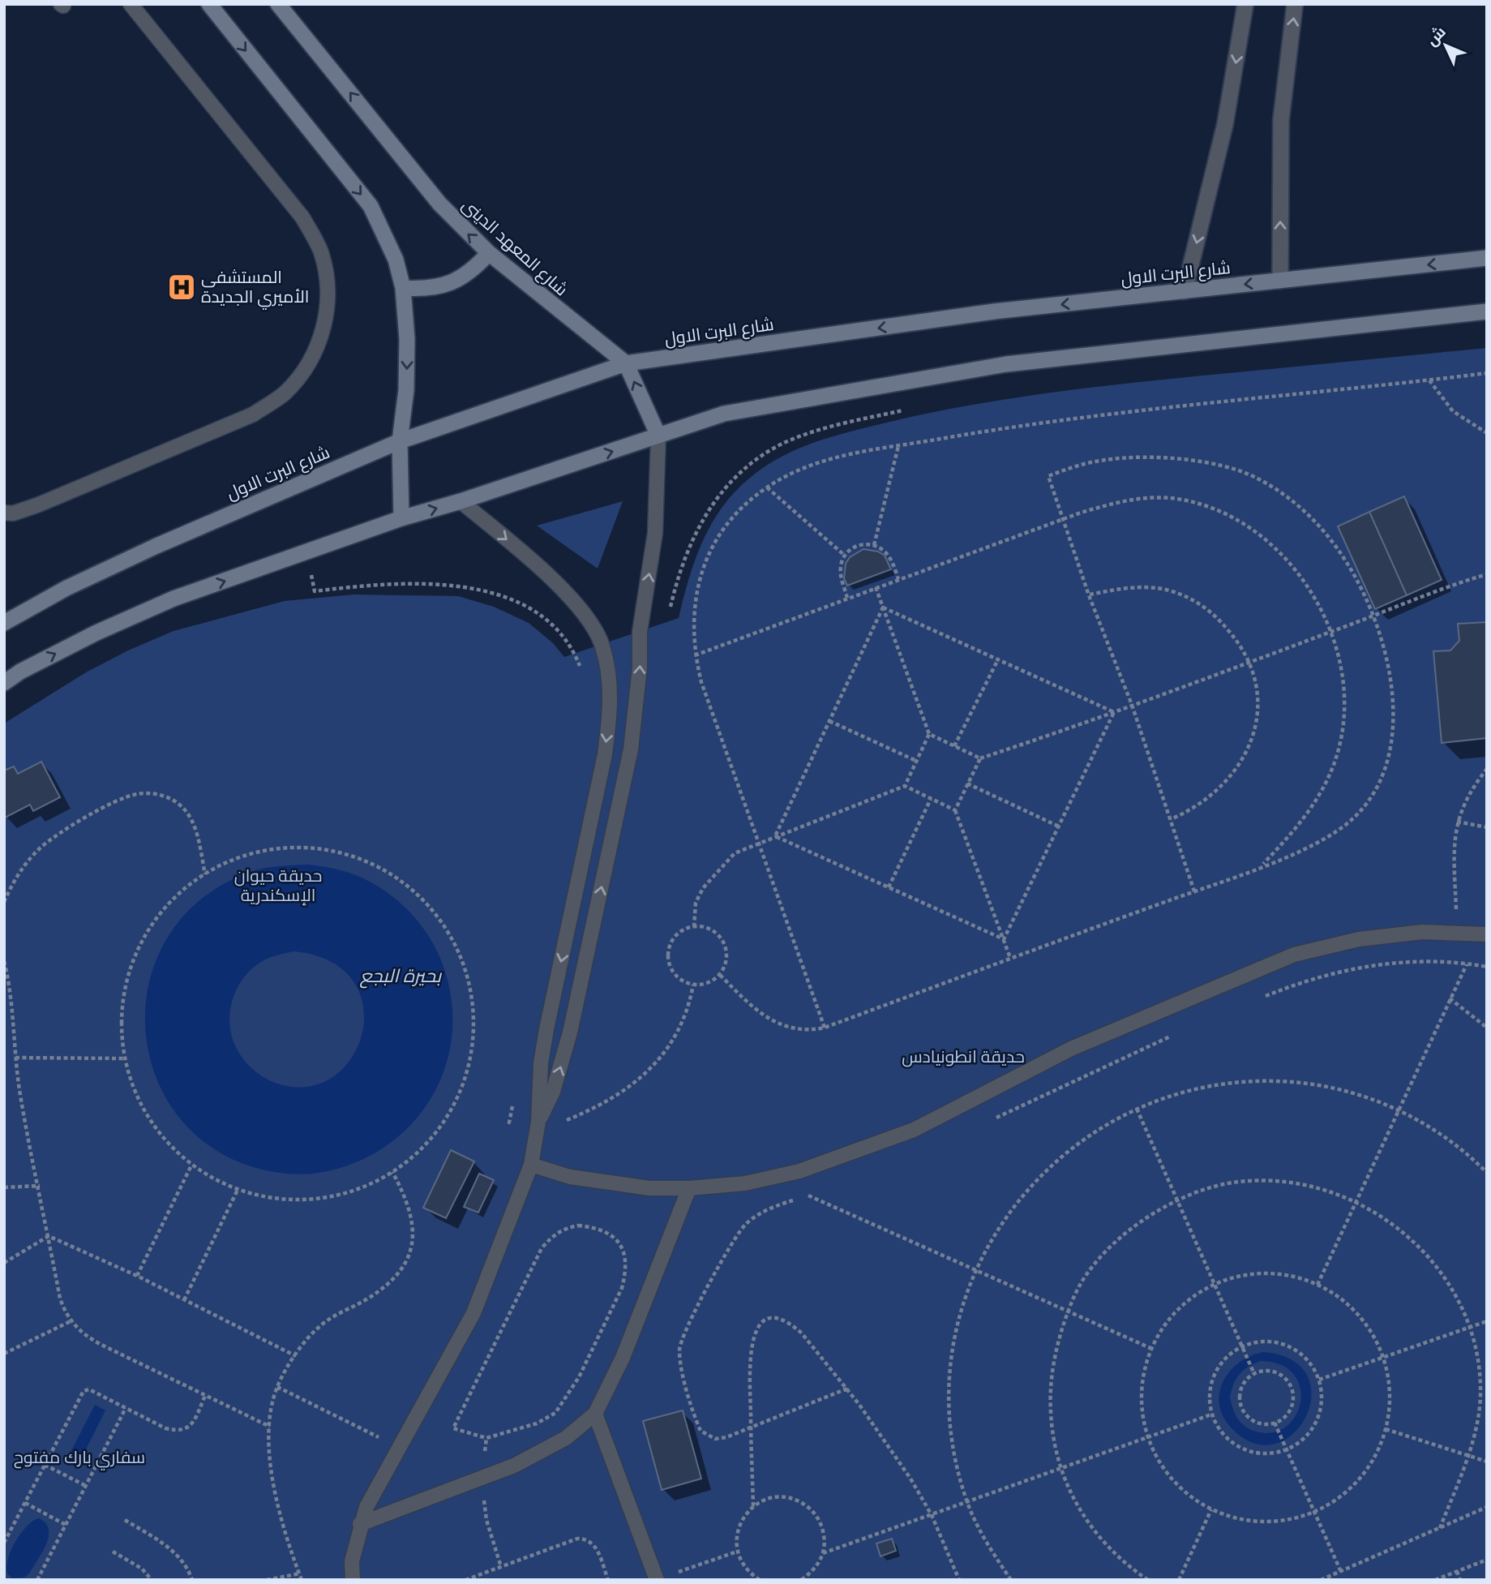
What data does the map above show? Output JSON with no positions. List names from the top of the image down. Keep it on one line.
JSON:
{"streets":{"main road":["شارع المعهد الدينى","شارع البرت الاول"]},"crossings":[["شارع المعهد الدينى","شارع البرت الاول"]],"water":["بحيرة البجع"],"parks":["حديقة حيوان الإسكندرية","حديقة انطونيادس","سفاري بارك مفتوح"],"places":{"hospital":["المستشفى الأميري الجديدة"]},"north":"top left"}
